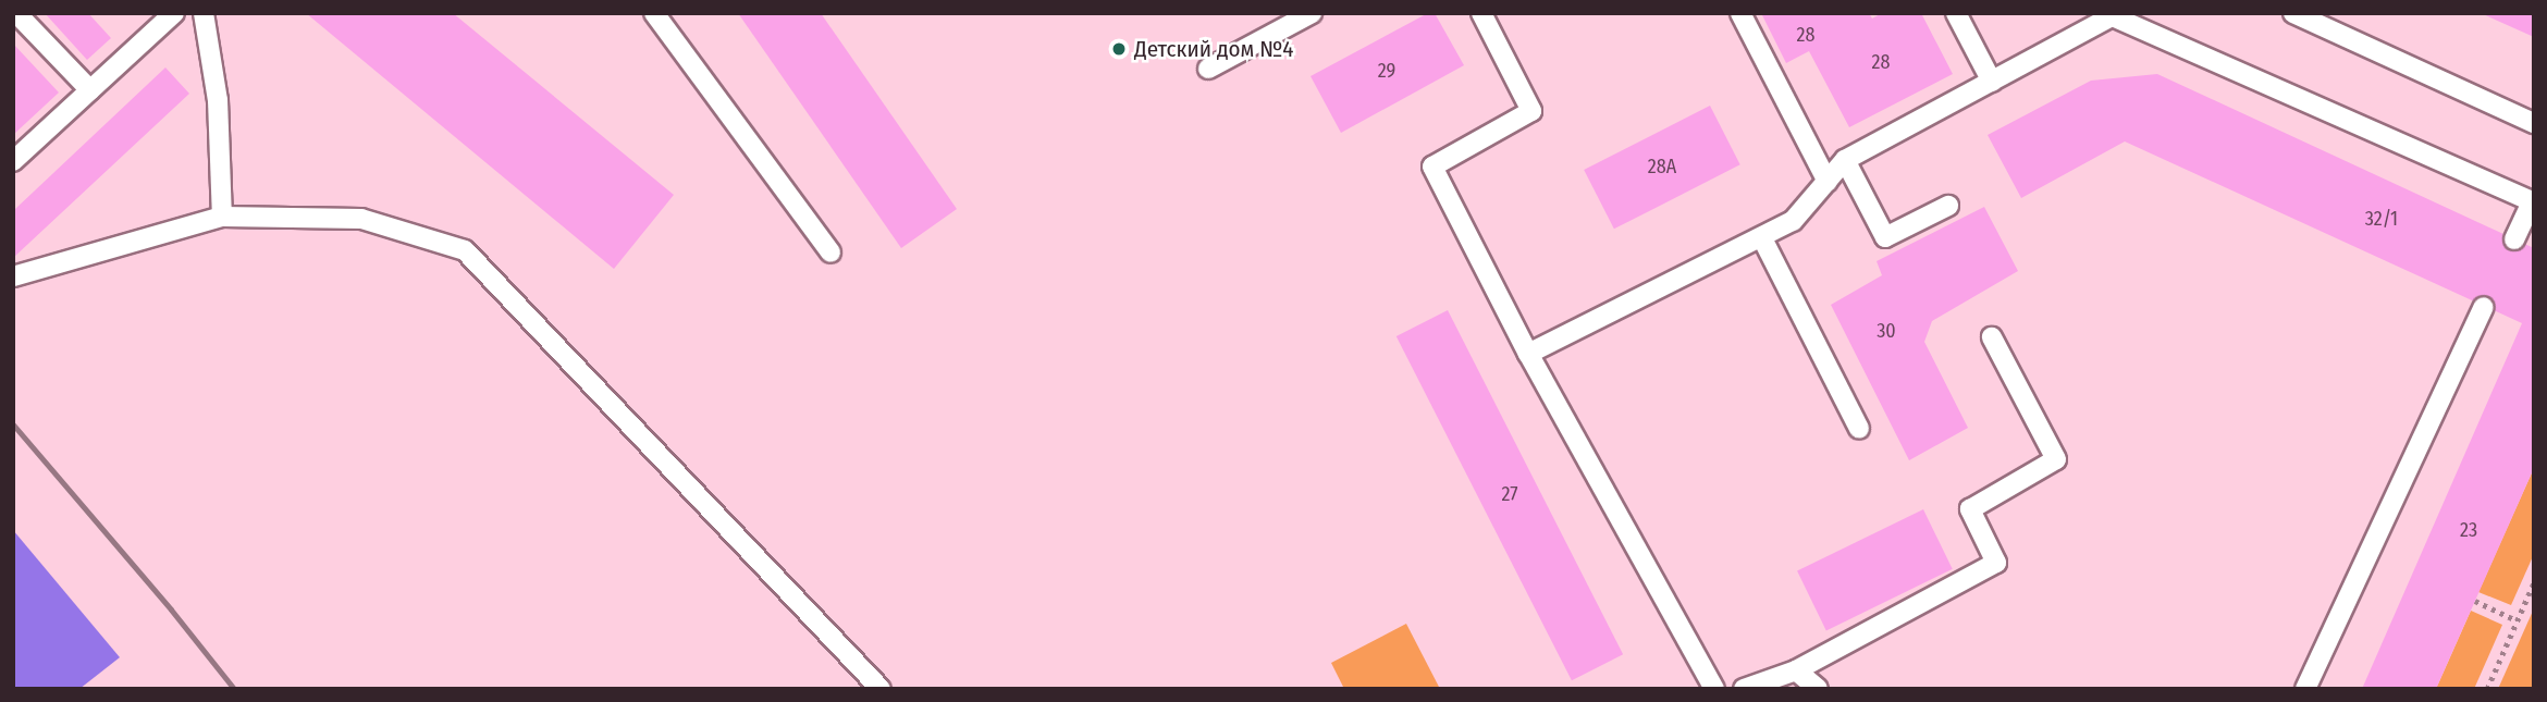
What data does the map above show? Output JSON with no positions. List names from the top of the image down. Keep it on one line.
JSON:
{"places":["Детский дом №4"],"house_numbers":["28","28","29","28А","32/1","30","27","23"]}
